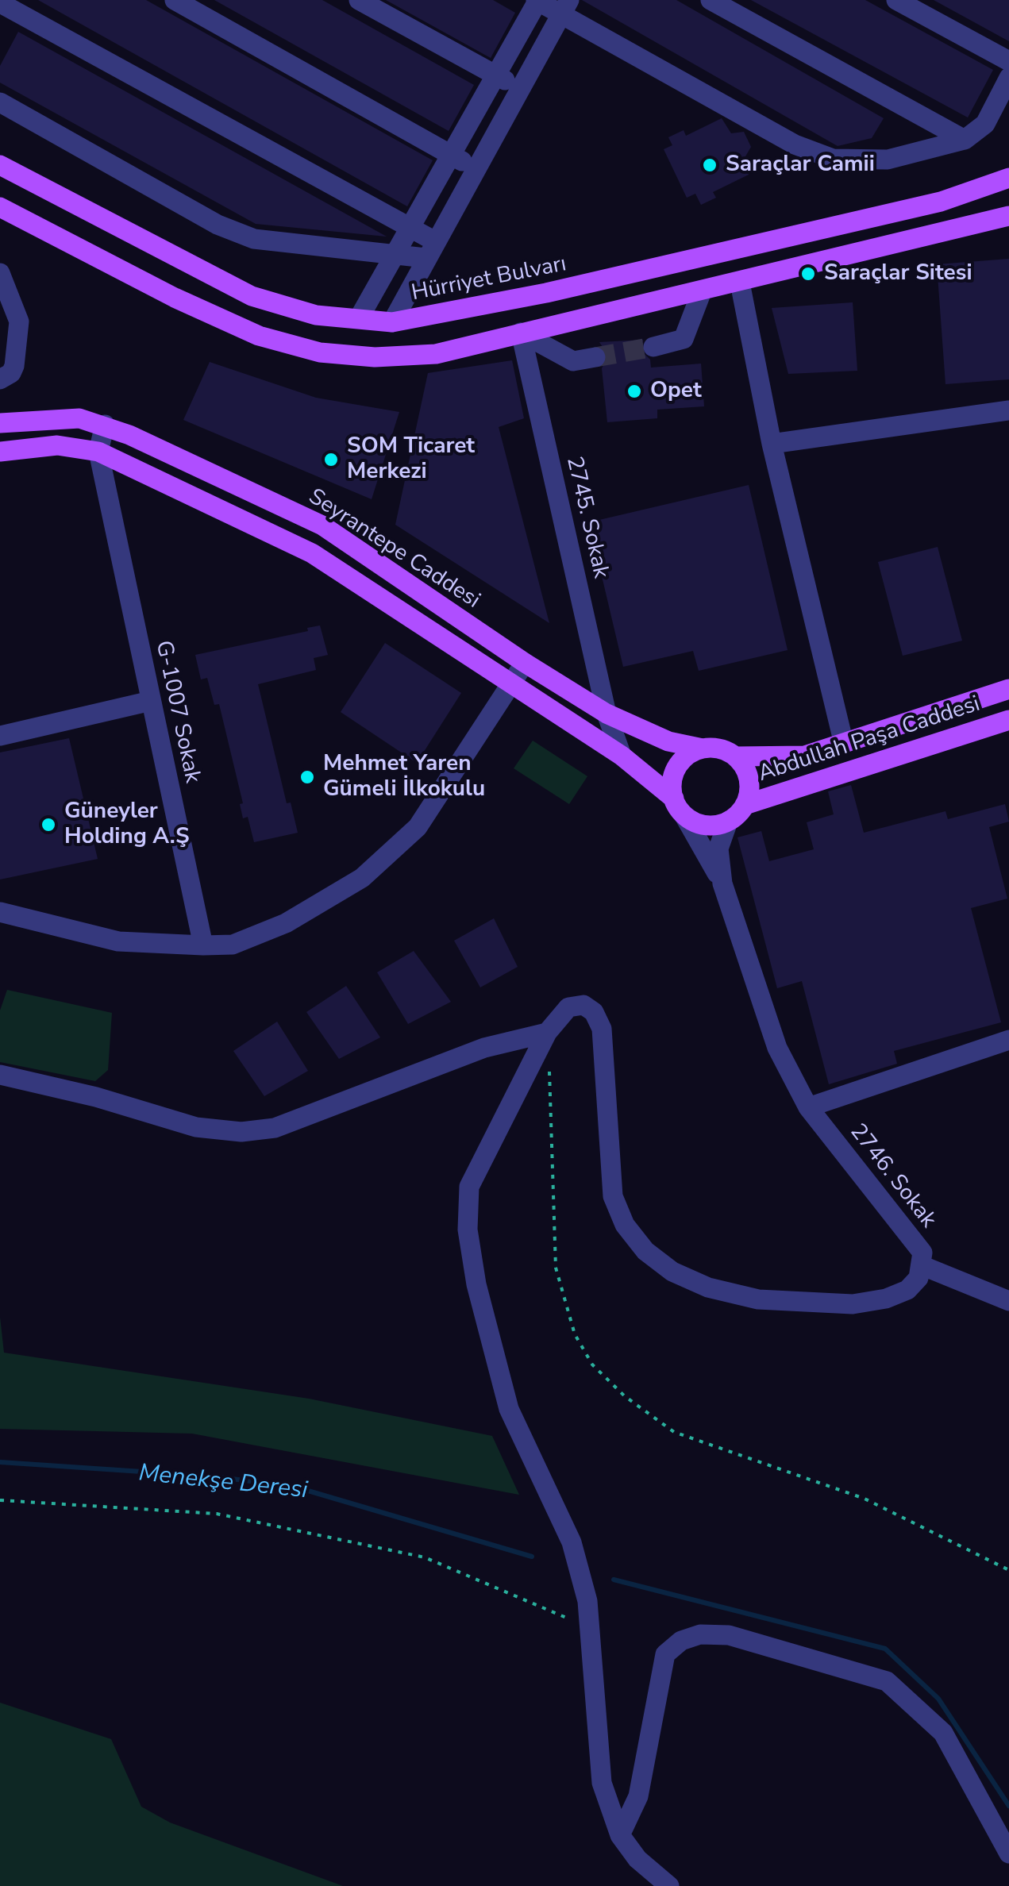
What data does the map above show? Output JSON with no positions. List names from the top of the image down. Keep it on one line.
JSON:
{"streets":{"main road":["Hürriyet Bulvarı","Seyrantepe Caddesi","Abdullah Paşa Caddesi"],"street":["2745. Sokak","G-1007 Sokak","2746. Sokak"]},"crossings":[["2745. Sokak","Seyrantepe Caddesi"],["Seyrantepe Caddesi","G-1007 Sokak"],["Seyrantepe Caddesi","Abdullah Paşa Caddesi"]],"water":["Menekşe Deresi"],"places":["Saraçlar Camii","Saraçlar Sitesi","Opet","SOM Ticaret Merkezi","Mehmet Yaren Gümeli İlkokulu","Güneyler Holding A.Ş"]}
